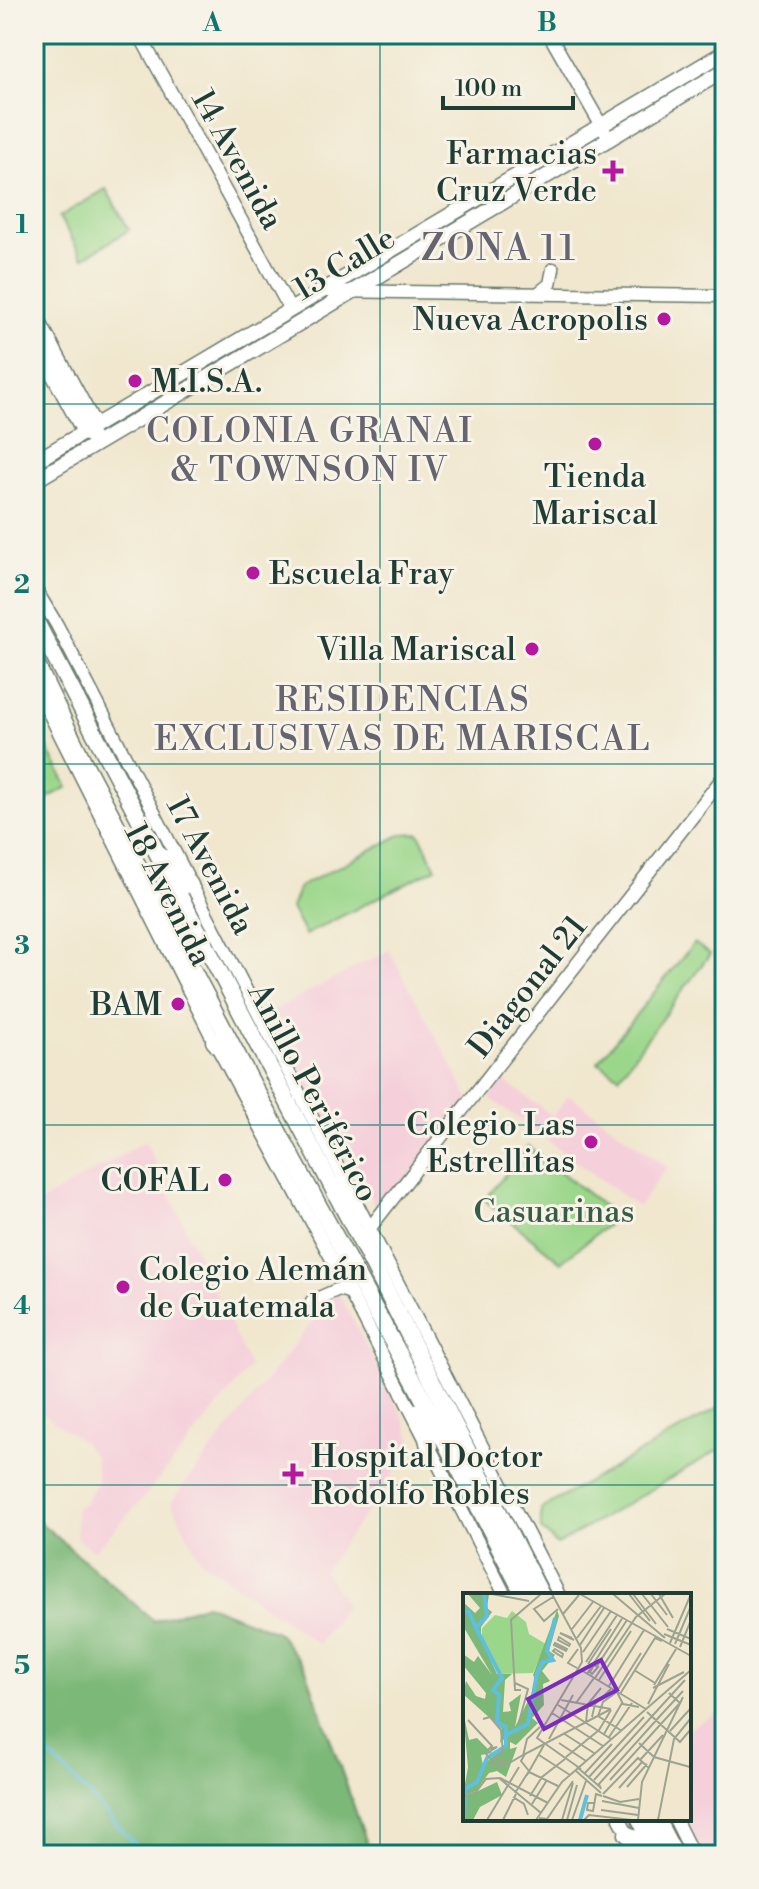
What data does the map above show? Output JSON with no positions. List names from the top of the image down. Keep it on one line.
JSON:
{"streets":{"highway":["Anillo Periférico"],"main road":["13 Calle"],"street":["14 Avenida","17 Avenida","18 Avenida","Diagonal 21"]},"crossings":[["14 Avenida","13 Calle"],["17 Avenida","Diagonal 21"]],"districts":["ZONA 11","COLONIA GRANAI & TOWNSON IV","RESIDENCIAS EXCLUSIVAS DE MARISCAL"],"parks":["Casuarinas"],"places":{"health":["Farmacias Cruz Verde","Hospital Doctor Rodolfo Robles"],"other":["Nueva Acropolis","M.I.S.A.","Tienda Mariscal","Escuela Fray","Villa Mariscal","BAM","Colegio Las Estrellitas","COFAL","Colegio Alemán de Guatemala"]},"scale_bar":"100 m","grid":{"columns":["A","B"],"rows":["1","2","3","4","5"]}}
